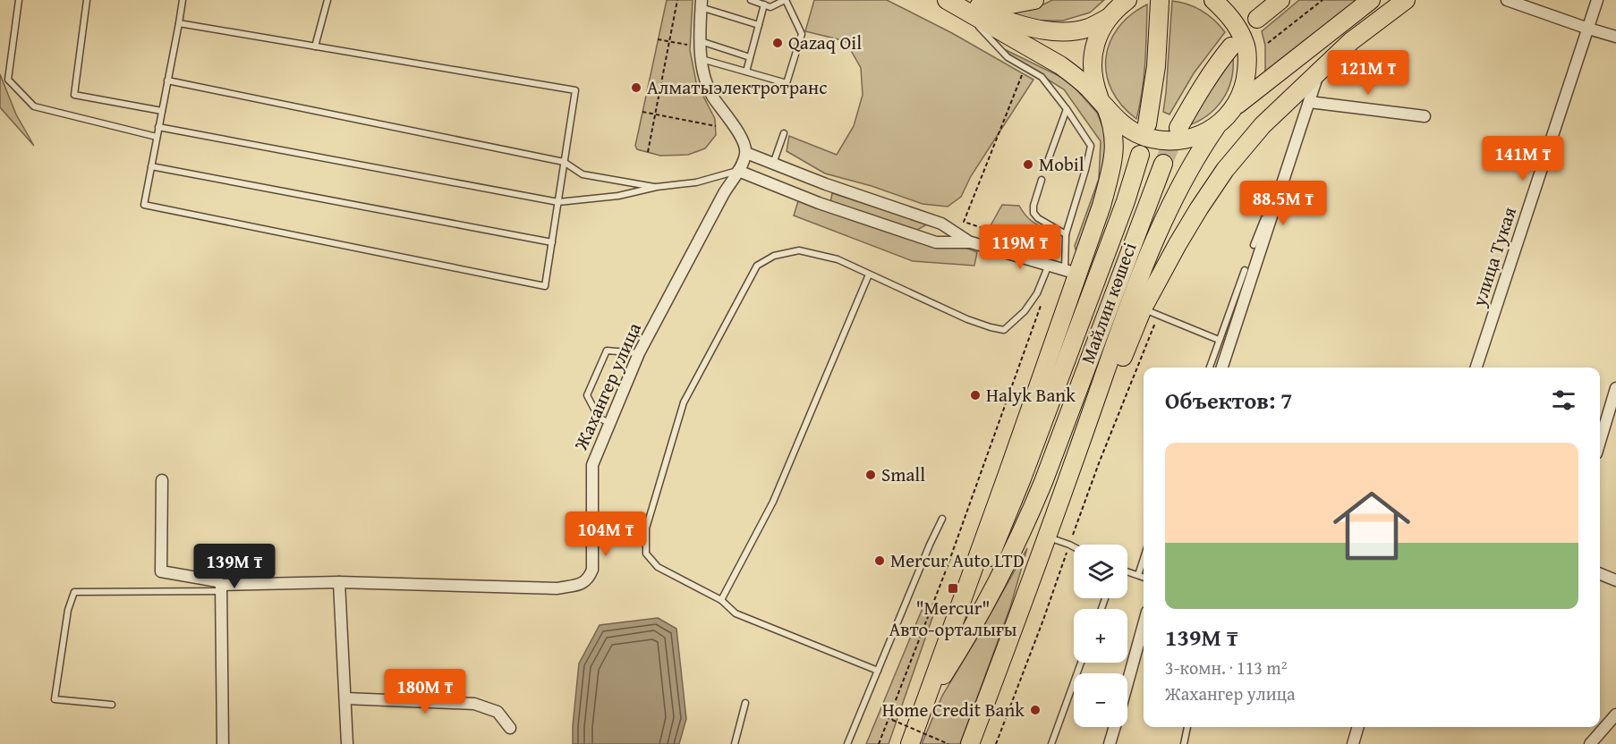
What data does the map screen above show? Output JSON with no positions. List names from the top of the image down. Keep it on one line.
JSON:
{"streets":{"main road":["Майлин көшесі"],"street":["улица Тукая","Жахангер улица"]},"places":{"other":["Qazaq Oil","Алматыэлектротранс","Mobil","Halyk Bank","Small","Mercur Auto LTD","Home Credit Bank"],"transit":["\"Mercur\" Авто-орталығы"]},"page":{"price":["121M ₸","141M ₸","88.5M ₸","119M ₸","104M ₸","139M ₸","180M ₸"],"heading":"Объектов: 7","list":[{"name":"139M ₸","note":"3-комн. · 113 m² · Жахангер улица"}],"map_buttons":["+","−"]}}
